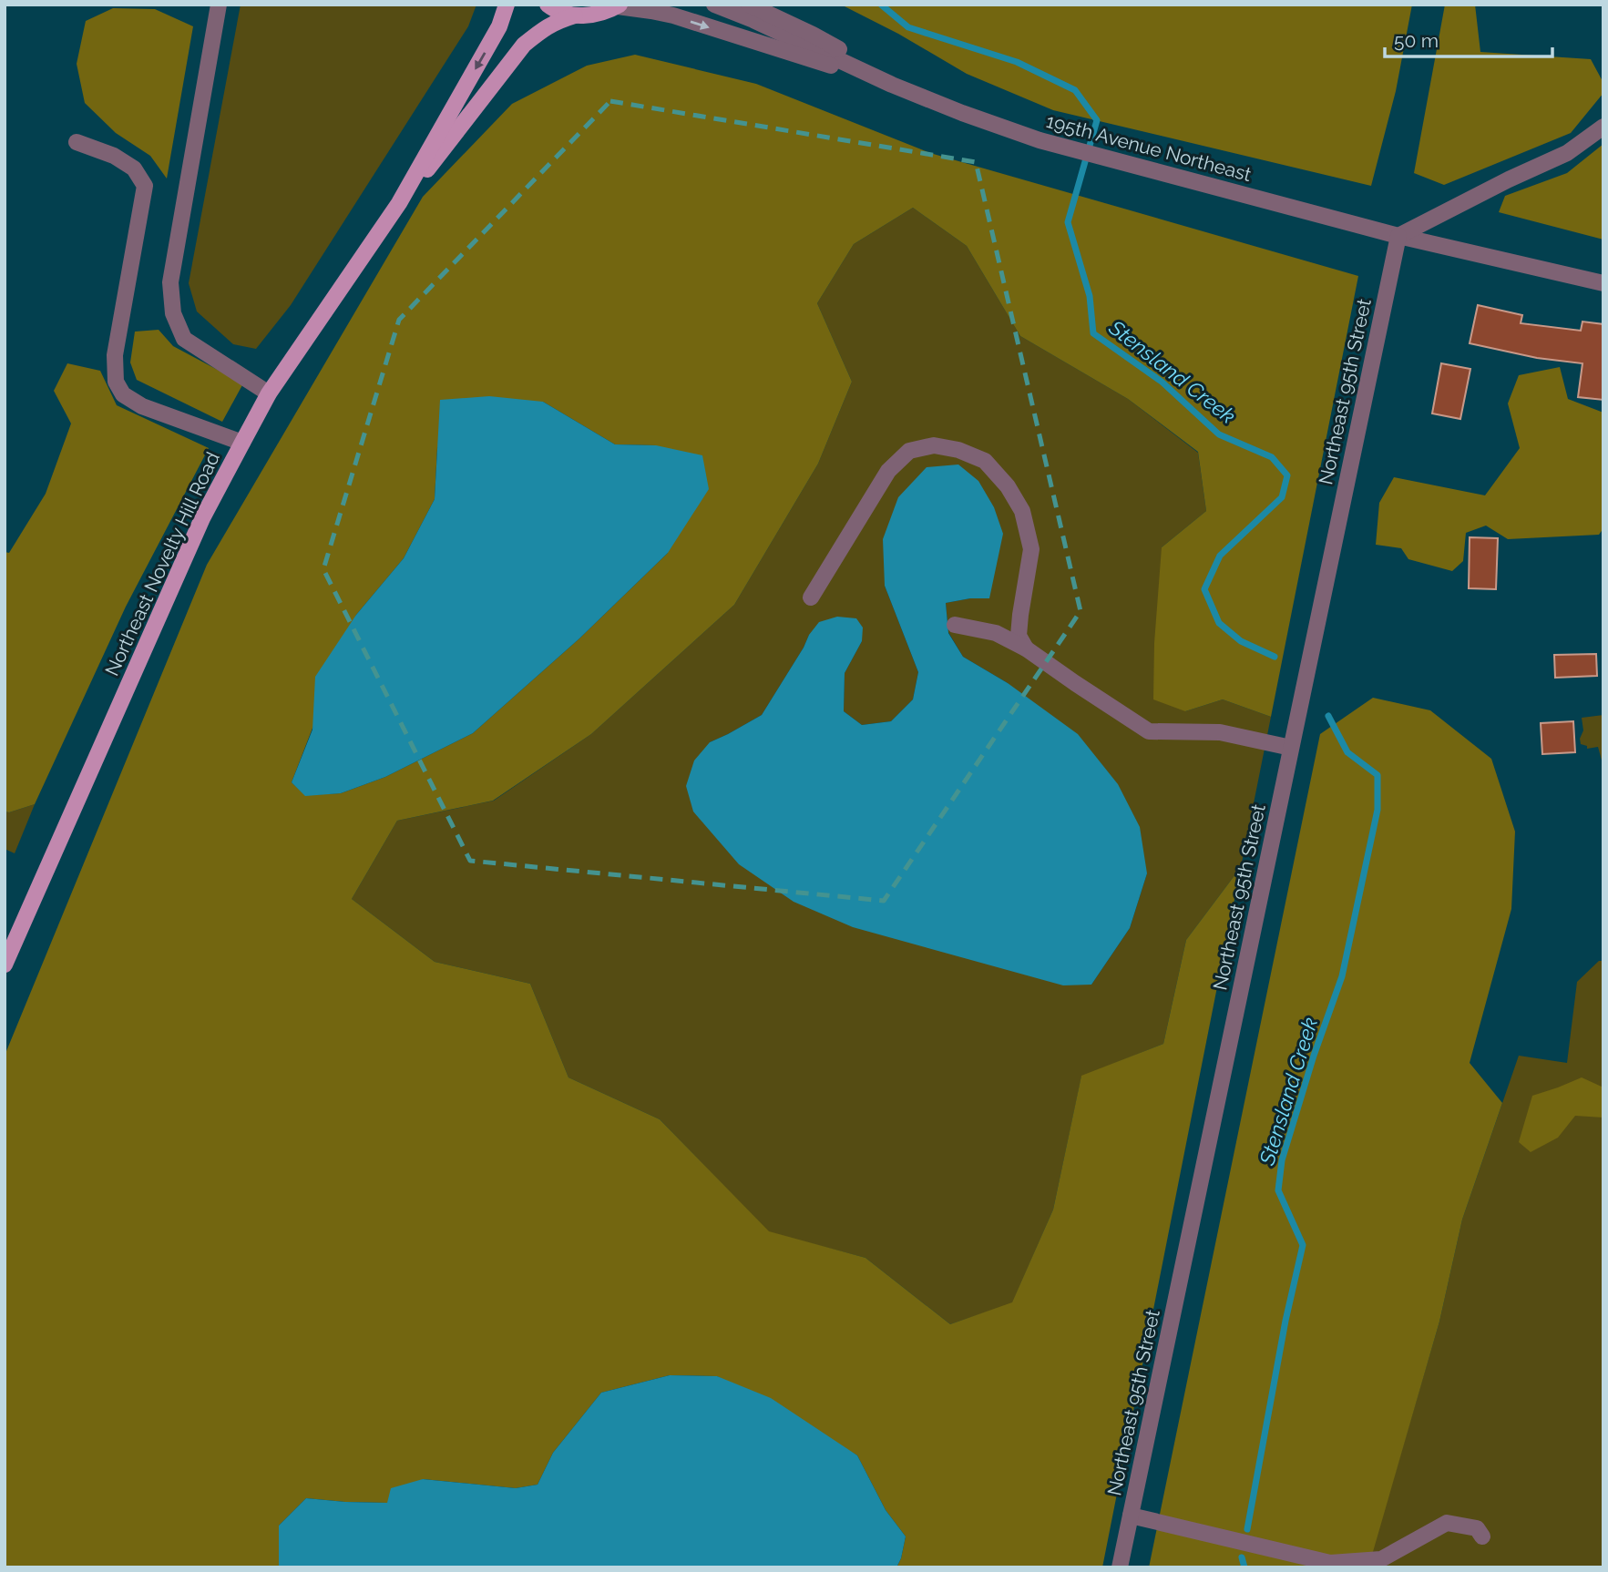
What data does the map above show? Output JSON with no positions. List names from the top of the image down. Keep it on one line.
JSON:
{"streets":{"main road":["Northeast Novelty Hill Road"],"street":["195th Avenue Northeast","Northeast 95th Street"]},"crossings":[["195th Avenue Northeast","Northeast 95th Street"]],"water":["Stensland Creek"],"scale_bar":"50 m"}
